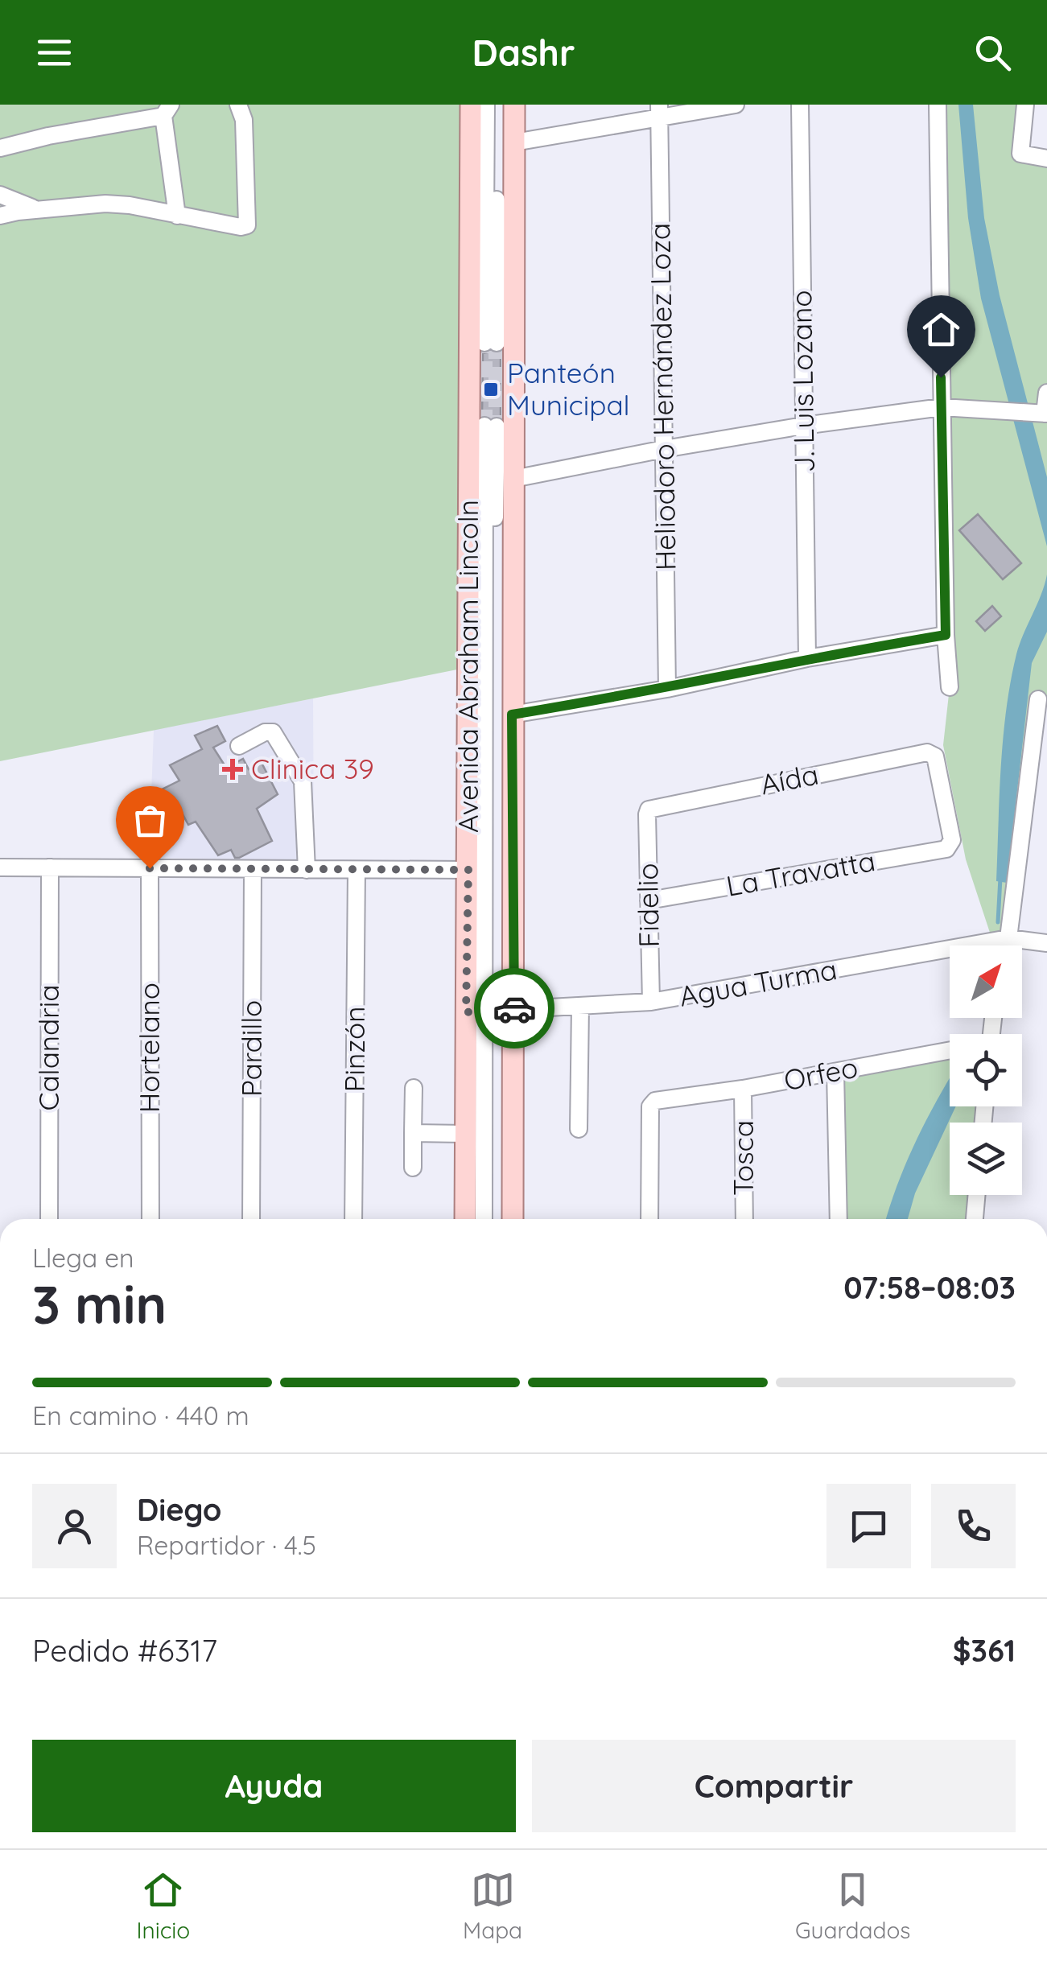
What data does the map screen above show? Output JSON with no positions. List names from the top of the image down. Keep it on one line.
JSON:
{"streets":{"main road":["Avenida Abraham Lincoln"],"street":["J. Luis Lozano","Heliodoro Hernández Loza","Aída","La Travatta","Fidelio","Agua Turma","Calandria","Hortelano","Pardillo","Pinzón","Orfeo","Tosca"]},"crossings":[["Avenida Abraham Lincoln","Agua Turma"],["Aída","La Travatta"],["Aída","Fidelio"],["La Travatta","Fidelio"],["Fidelio","Agua Turma"],["Orfeo","Tosca"]],"places":{"transit":["Panteón Municipal"],"health":["Clinica 39"]},"north":"top right","page":{"header":"Dashr","heading":["3 min","Llega en","07:58–08:03"],"panel":["Diego","Repartidor · 4.5","Pedido #6317","$361"],"bar":"En camino · 440 m","buttons":["Ayuda","Compartir"],"tabs":["Inicio","Mapa","Guardados"]}}
